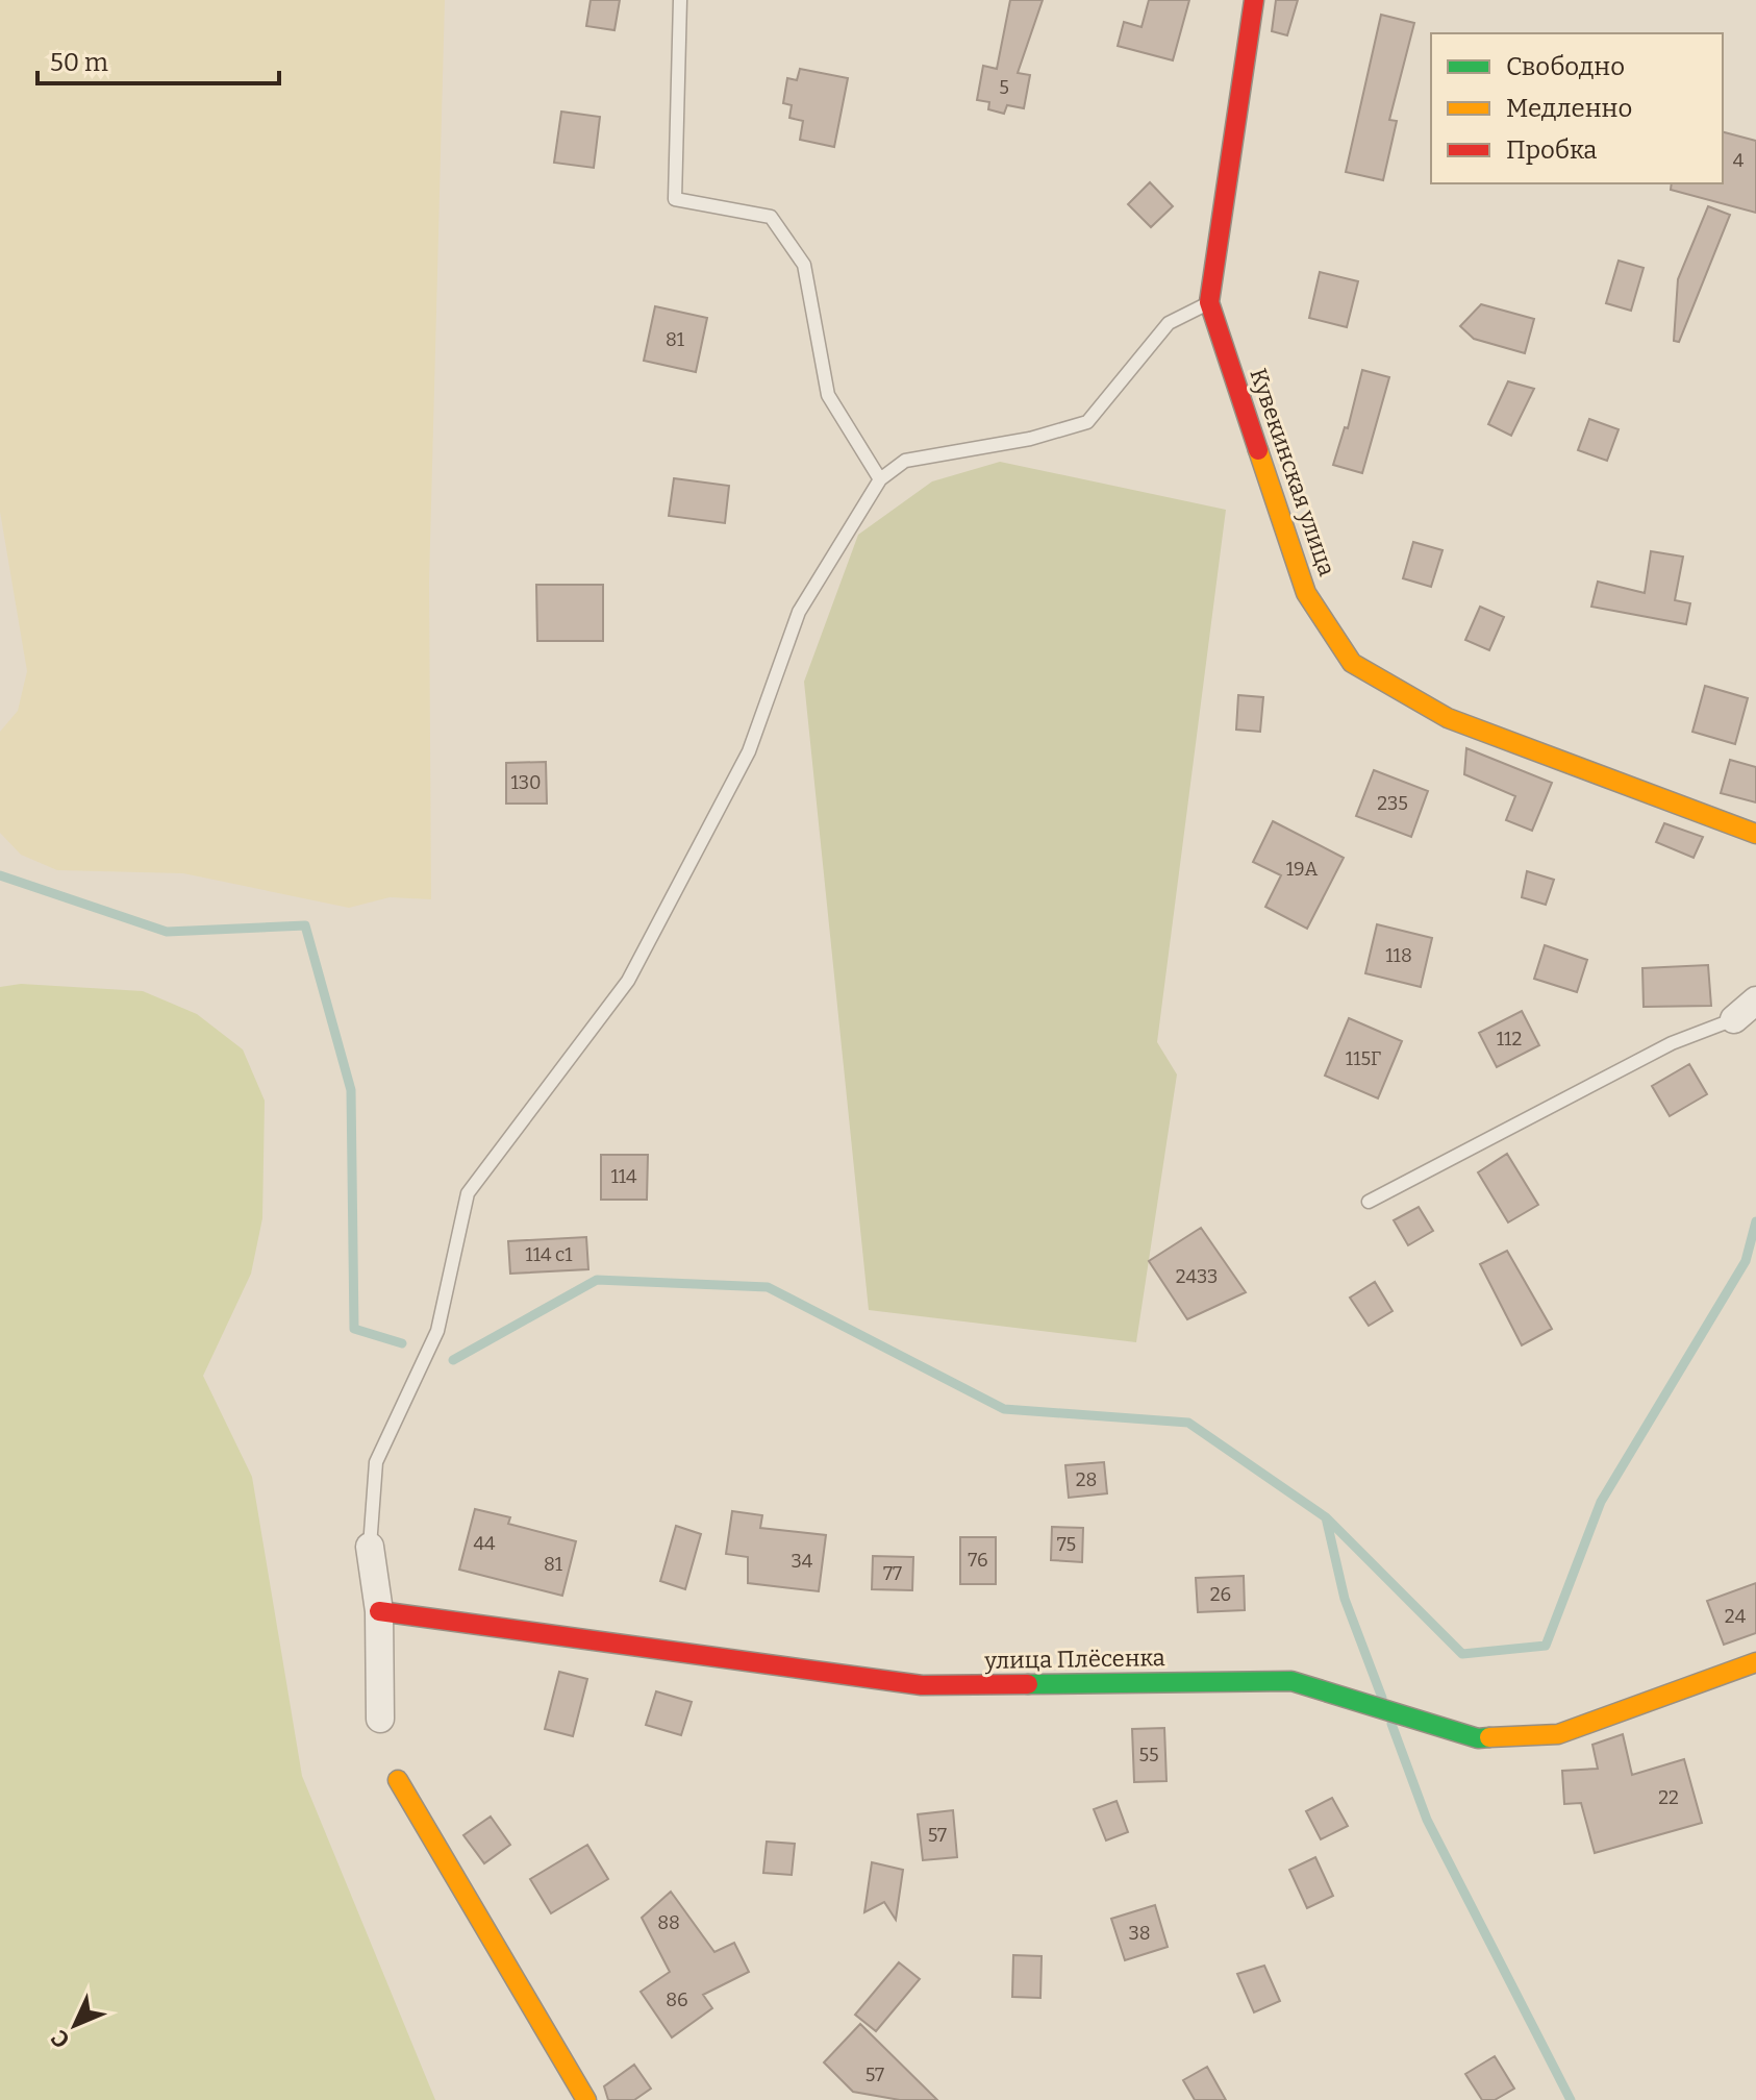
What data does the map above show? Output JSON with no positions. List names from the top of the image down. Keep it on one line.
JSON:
{"streets":{"street":["Кувекинская улица","улица Плёсенка"]},"house_numbers":["5","4","81","130","235","19А","118","112","115Г","114","114 с1","2433","28","44","75","76","34","81","77","26","24","55","22","57","88","38","86","57"],"legend":["Свободно","Медленно","Пробка"],"scale_bar":"50 m","north":"bottom left"}
